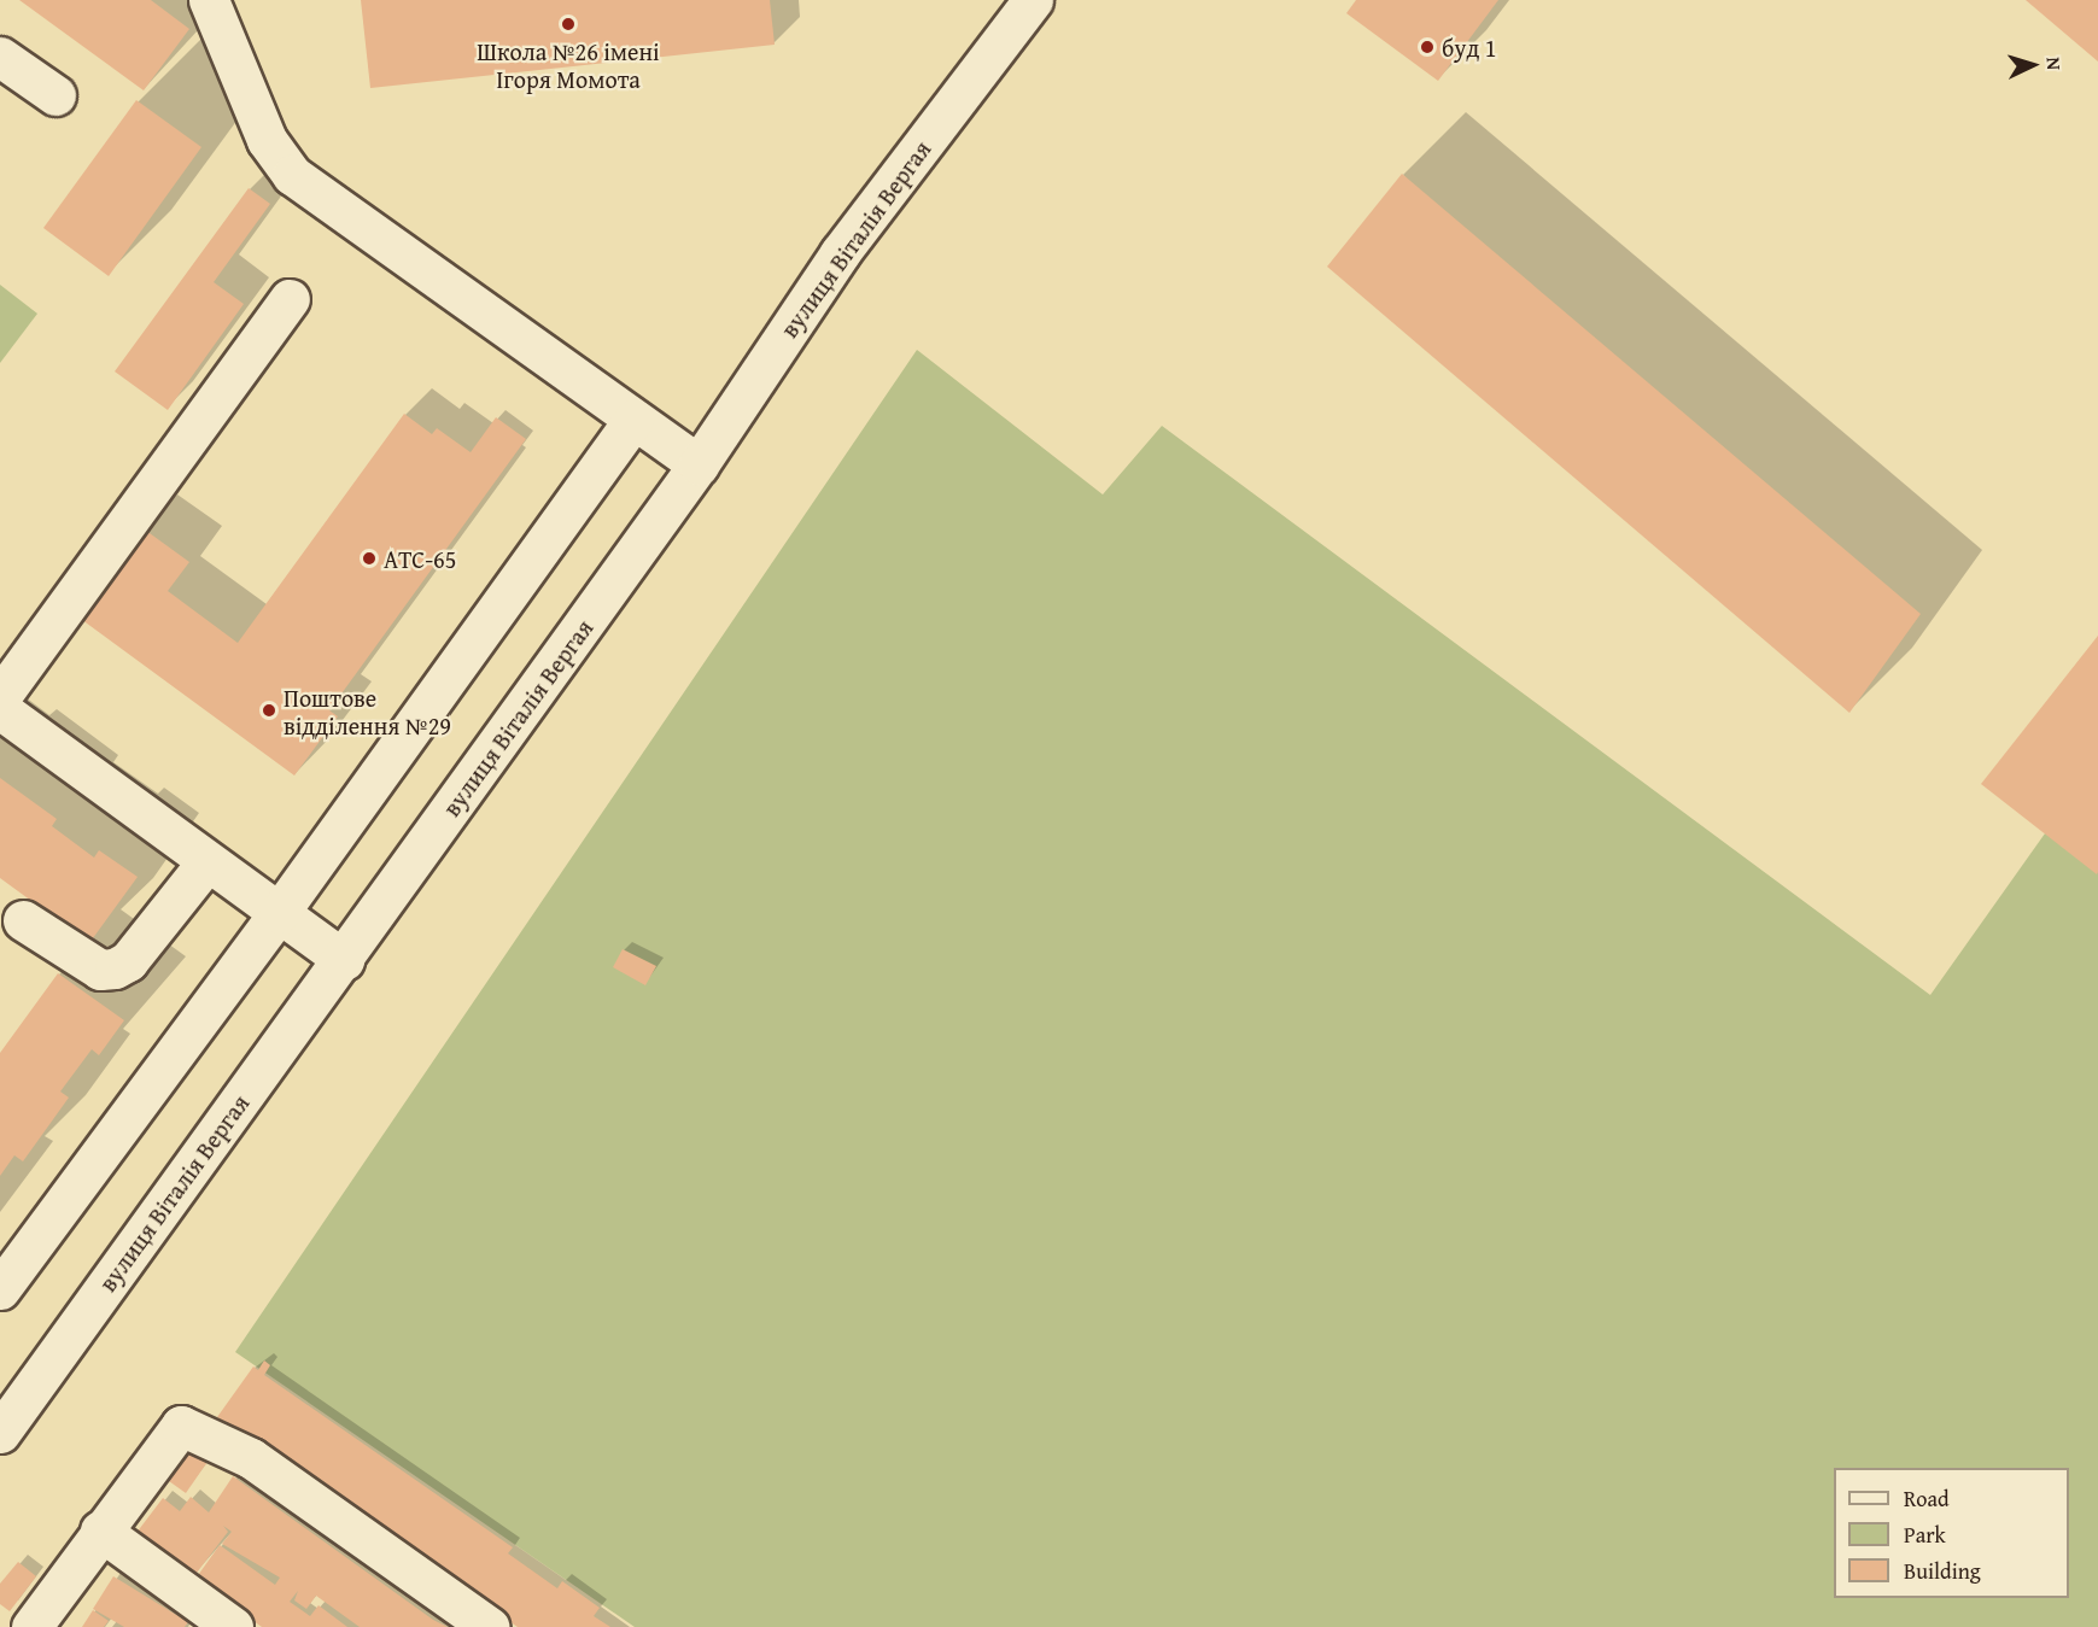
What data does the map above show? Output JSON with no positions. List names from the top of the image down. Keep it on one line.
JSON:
{"streets":{"street":["вулиця Віталія Вергая"]},"places":["Школа №26 імені Ігоря Момота","буд 1","АТС-65","Поштове відділення №29"],"legend":["Road","Park","Building"],"north":"right"}
